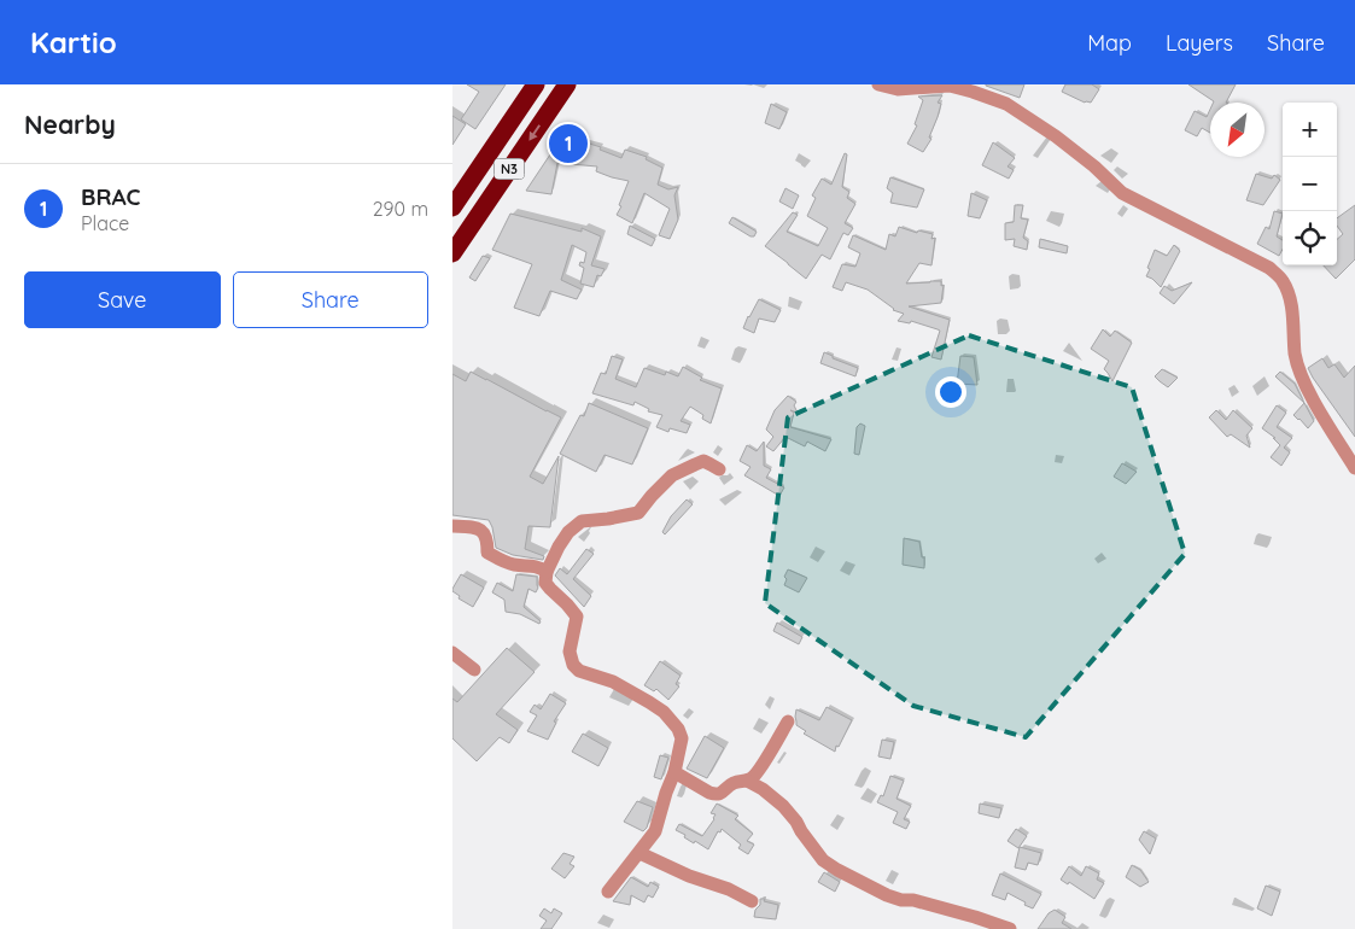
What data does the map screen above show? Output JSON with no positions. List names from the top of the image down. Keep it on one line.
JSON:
{"streets":{"highway":["N3"]},"north":"bottom left","page":{"header":"Kartio","nav":["Map","Layers","Share"],"heading":"Nearby","map_buttons":["+","−"],"pins":"1","list":[{"mark":"1","name":"BRAC","note":"Place","value":"290 m"}],"buttons":["Save","Share"]}}
